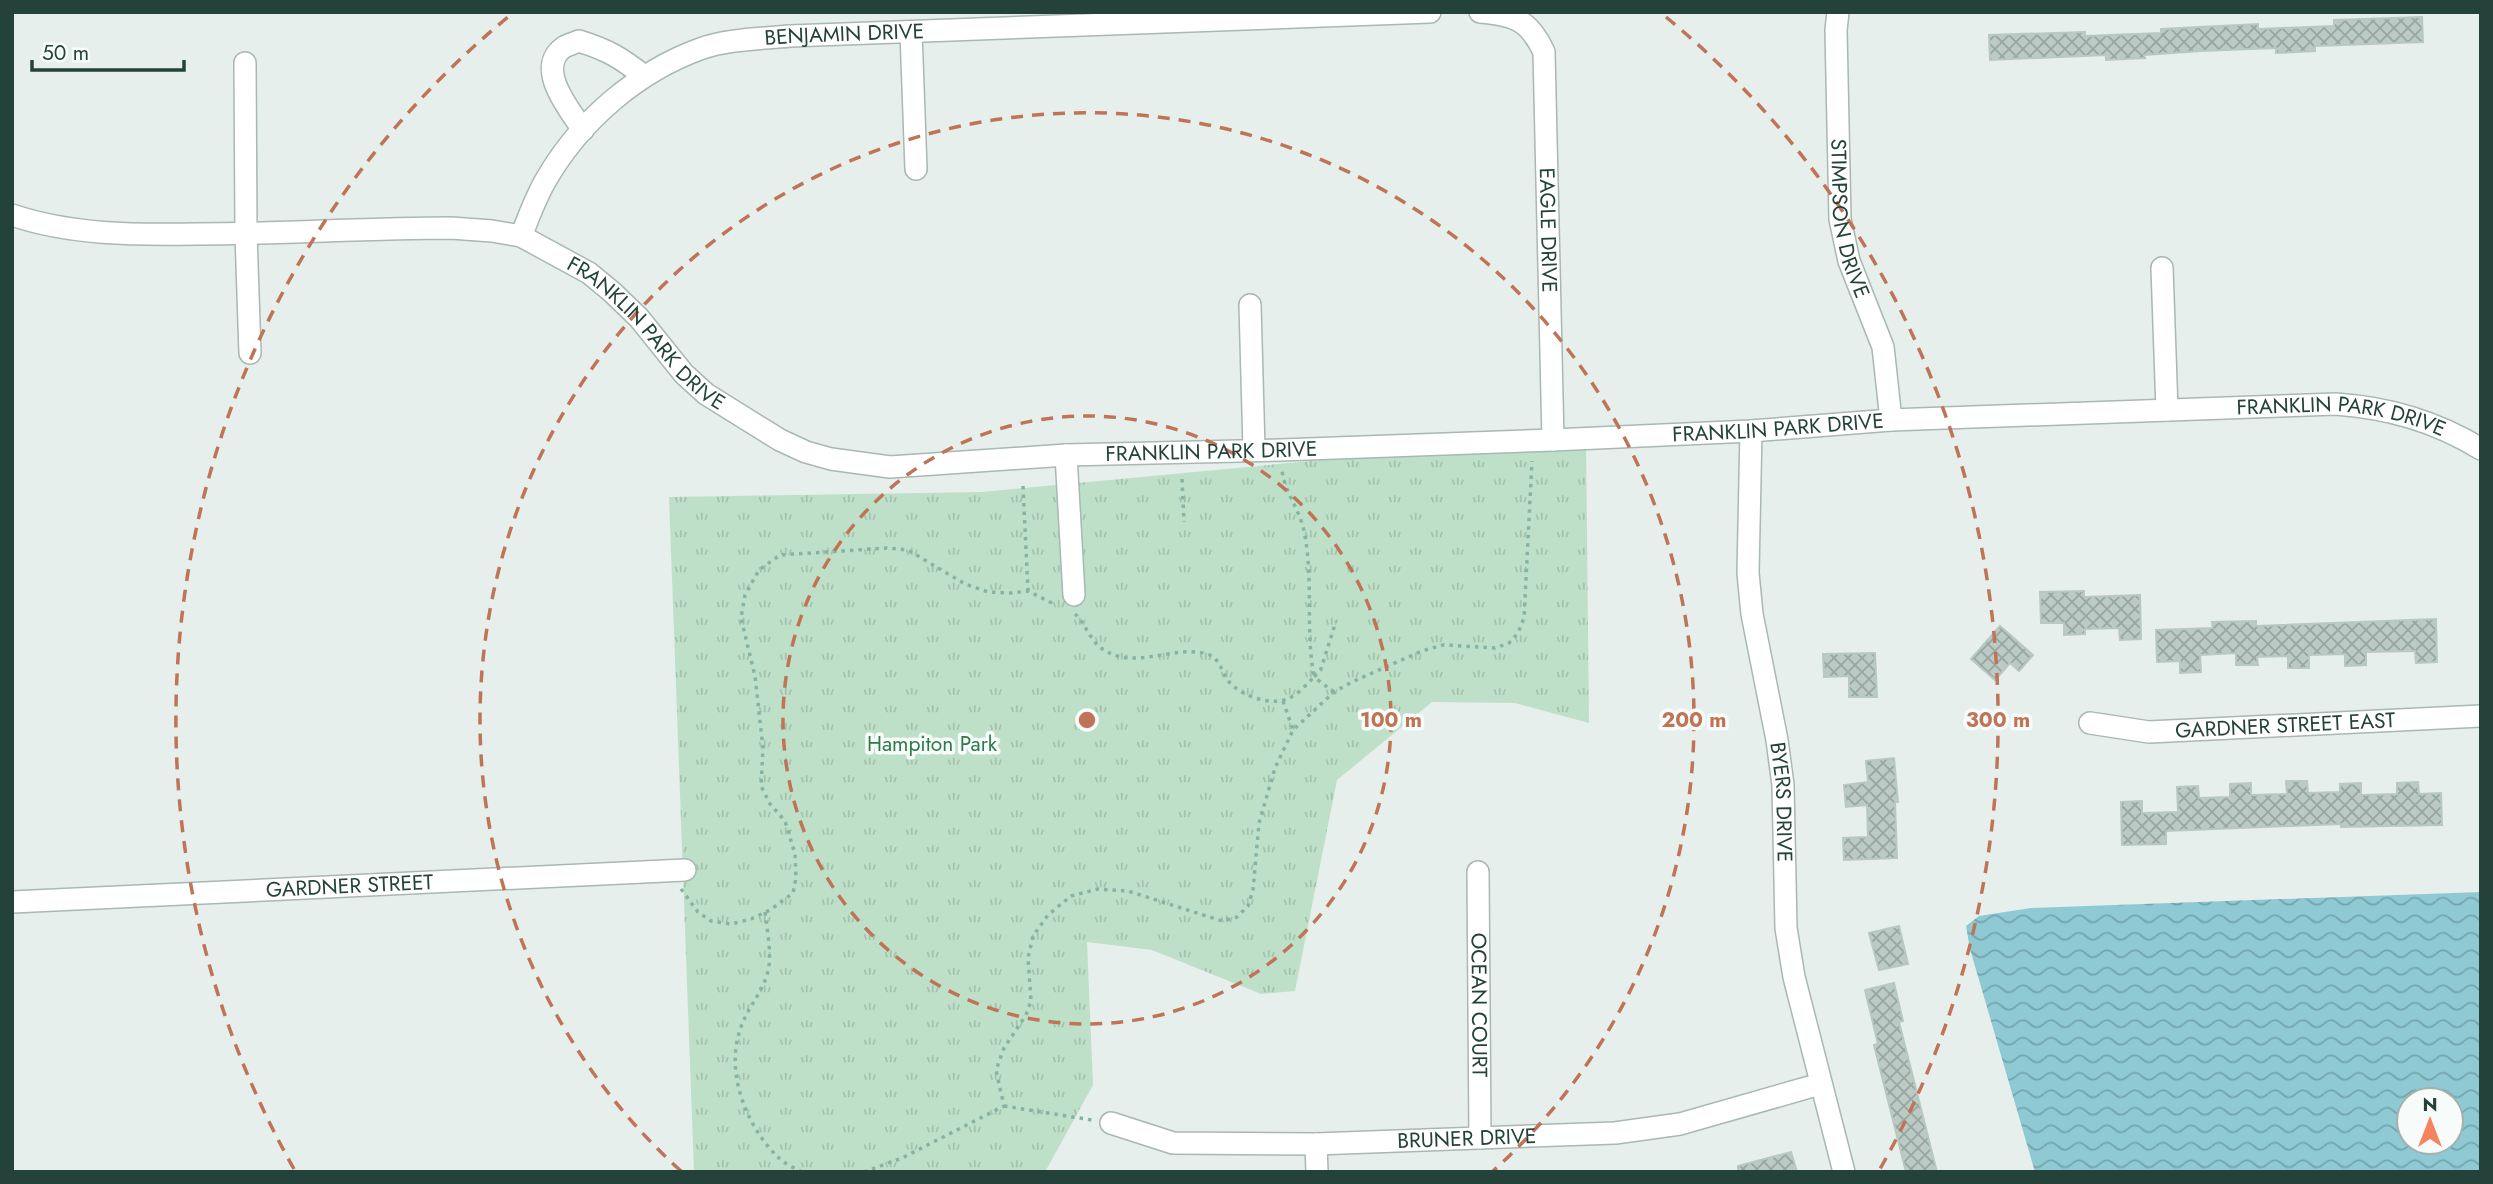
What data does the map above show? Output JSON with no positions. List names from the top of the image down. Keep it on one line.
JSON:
{"streets":{"street":["BENJAMIN DRIVE","STIMPSON DRIVE","EAGLE DRIVE","FRANKLIN PARK DRIVE","GARDNER STREET EAST","BYERS DRIVE","GARDNER STREET","OCEAN COURT","BRUNER DRIVE"]},"crossings":[["BENJAMIN DRIVE","FRANKLIN PARK DRIVE"],["STIMPSON DRIVE","FRANKLIN PARK DRIVE"],["EAGLE DRIVE","FRANKLIN PARK DRIVE"],["FRANKLIN PARK DRIVE","BYERS DRIVE"],["BYERS DRIVE","BRUNER DRIVE"],["OCEAN COURT","BRUNER DRIVE"]],"parks":["Hampiton Park"],"scale_bar":"50 m","north":"top","rings":["100 m","200 m","300 m"]}
